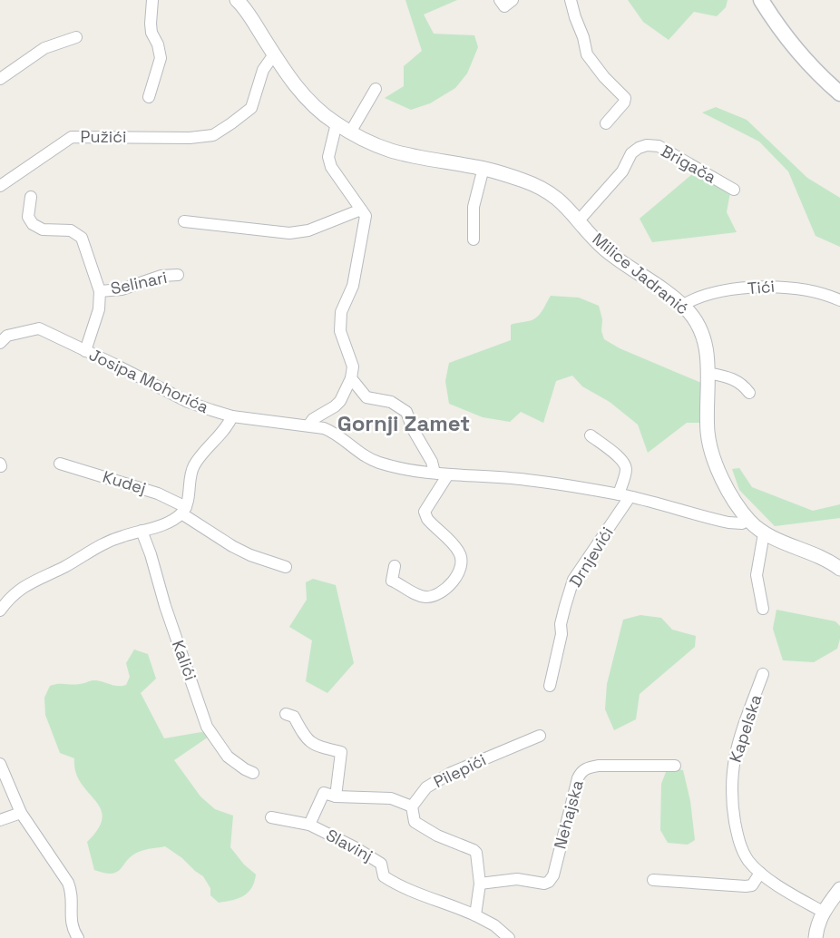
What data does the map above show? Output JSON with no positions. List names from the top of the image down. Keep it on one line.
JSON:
{"streets":{"street":["Pužići","Brigača","Milice Jadranić","Selinari","Tići","Josipa Mohorića","Kudej","Drnjevići","Kalići","Kapelska","Pilepići","Nehajska","Slavinj"]},"crossings":[["Pužići","Milice Jadranić"],["Brigača","Milice Jadranić"],["Milice Jadranić","Tići"],["Milice Jadranić","Josipa Mohorića"],["Selinari","Josipa Mohorića"],["Josipa Mohorića","Drnjevići"]],"districts":["Gornji Zamet"]}
